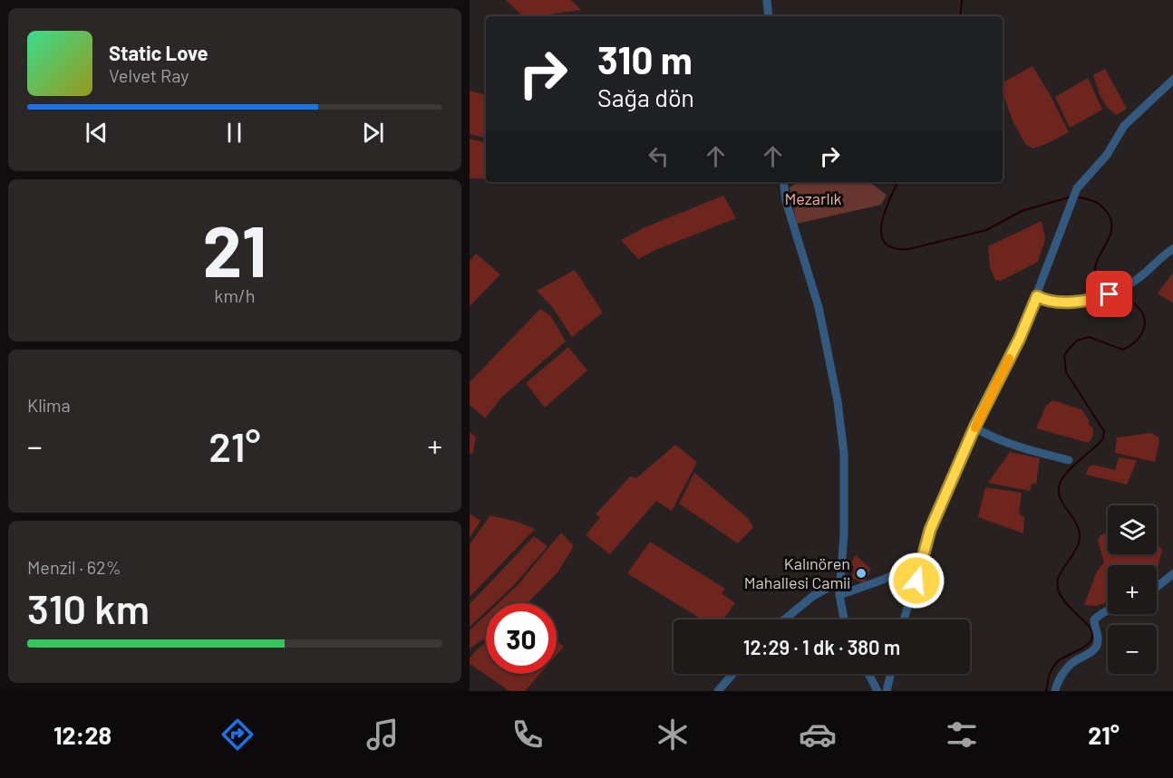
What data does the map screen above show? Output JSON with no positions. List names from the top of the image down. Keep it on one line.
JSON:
{"parks":["Mezarlık"],"places":["Kalınören Mahallesi Camii"],"page":{"turn":["310 m","Sağa dön"],"song":["Static Love","Velvet Ray"],"tile":[["21","km/h"],"Klima",["Menzil · 62%","310 km"]],"heat":["−","21°","+"],"map_buttons":["+","−"],"limit":"30","trip":"12:29 · 1 dk · 380 m","tabs":["12:28","21°"]}}
